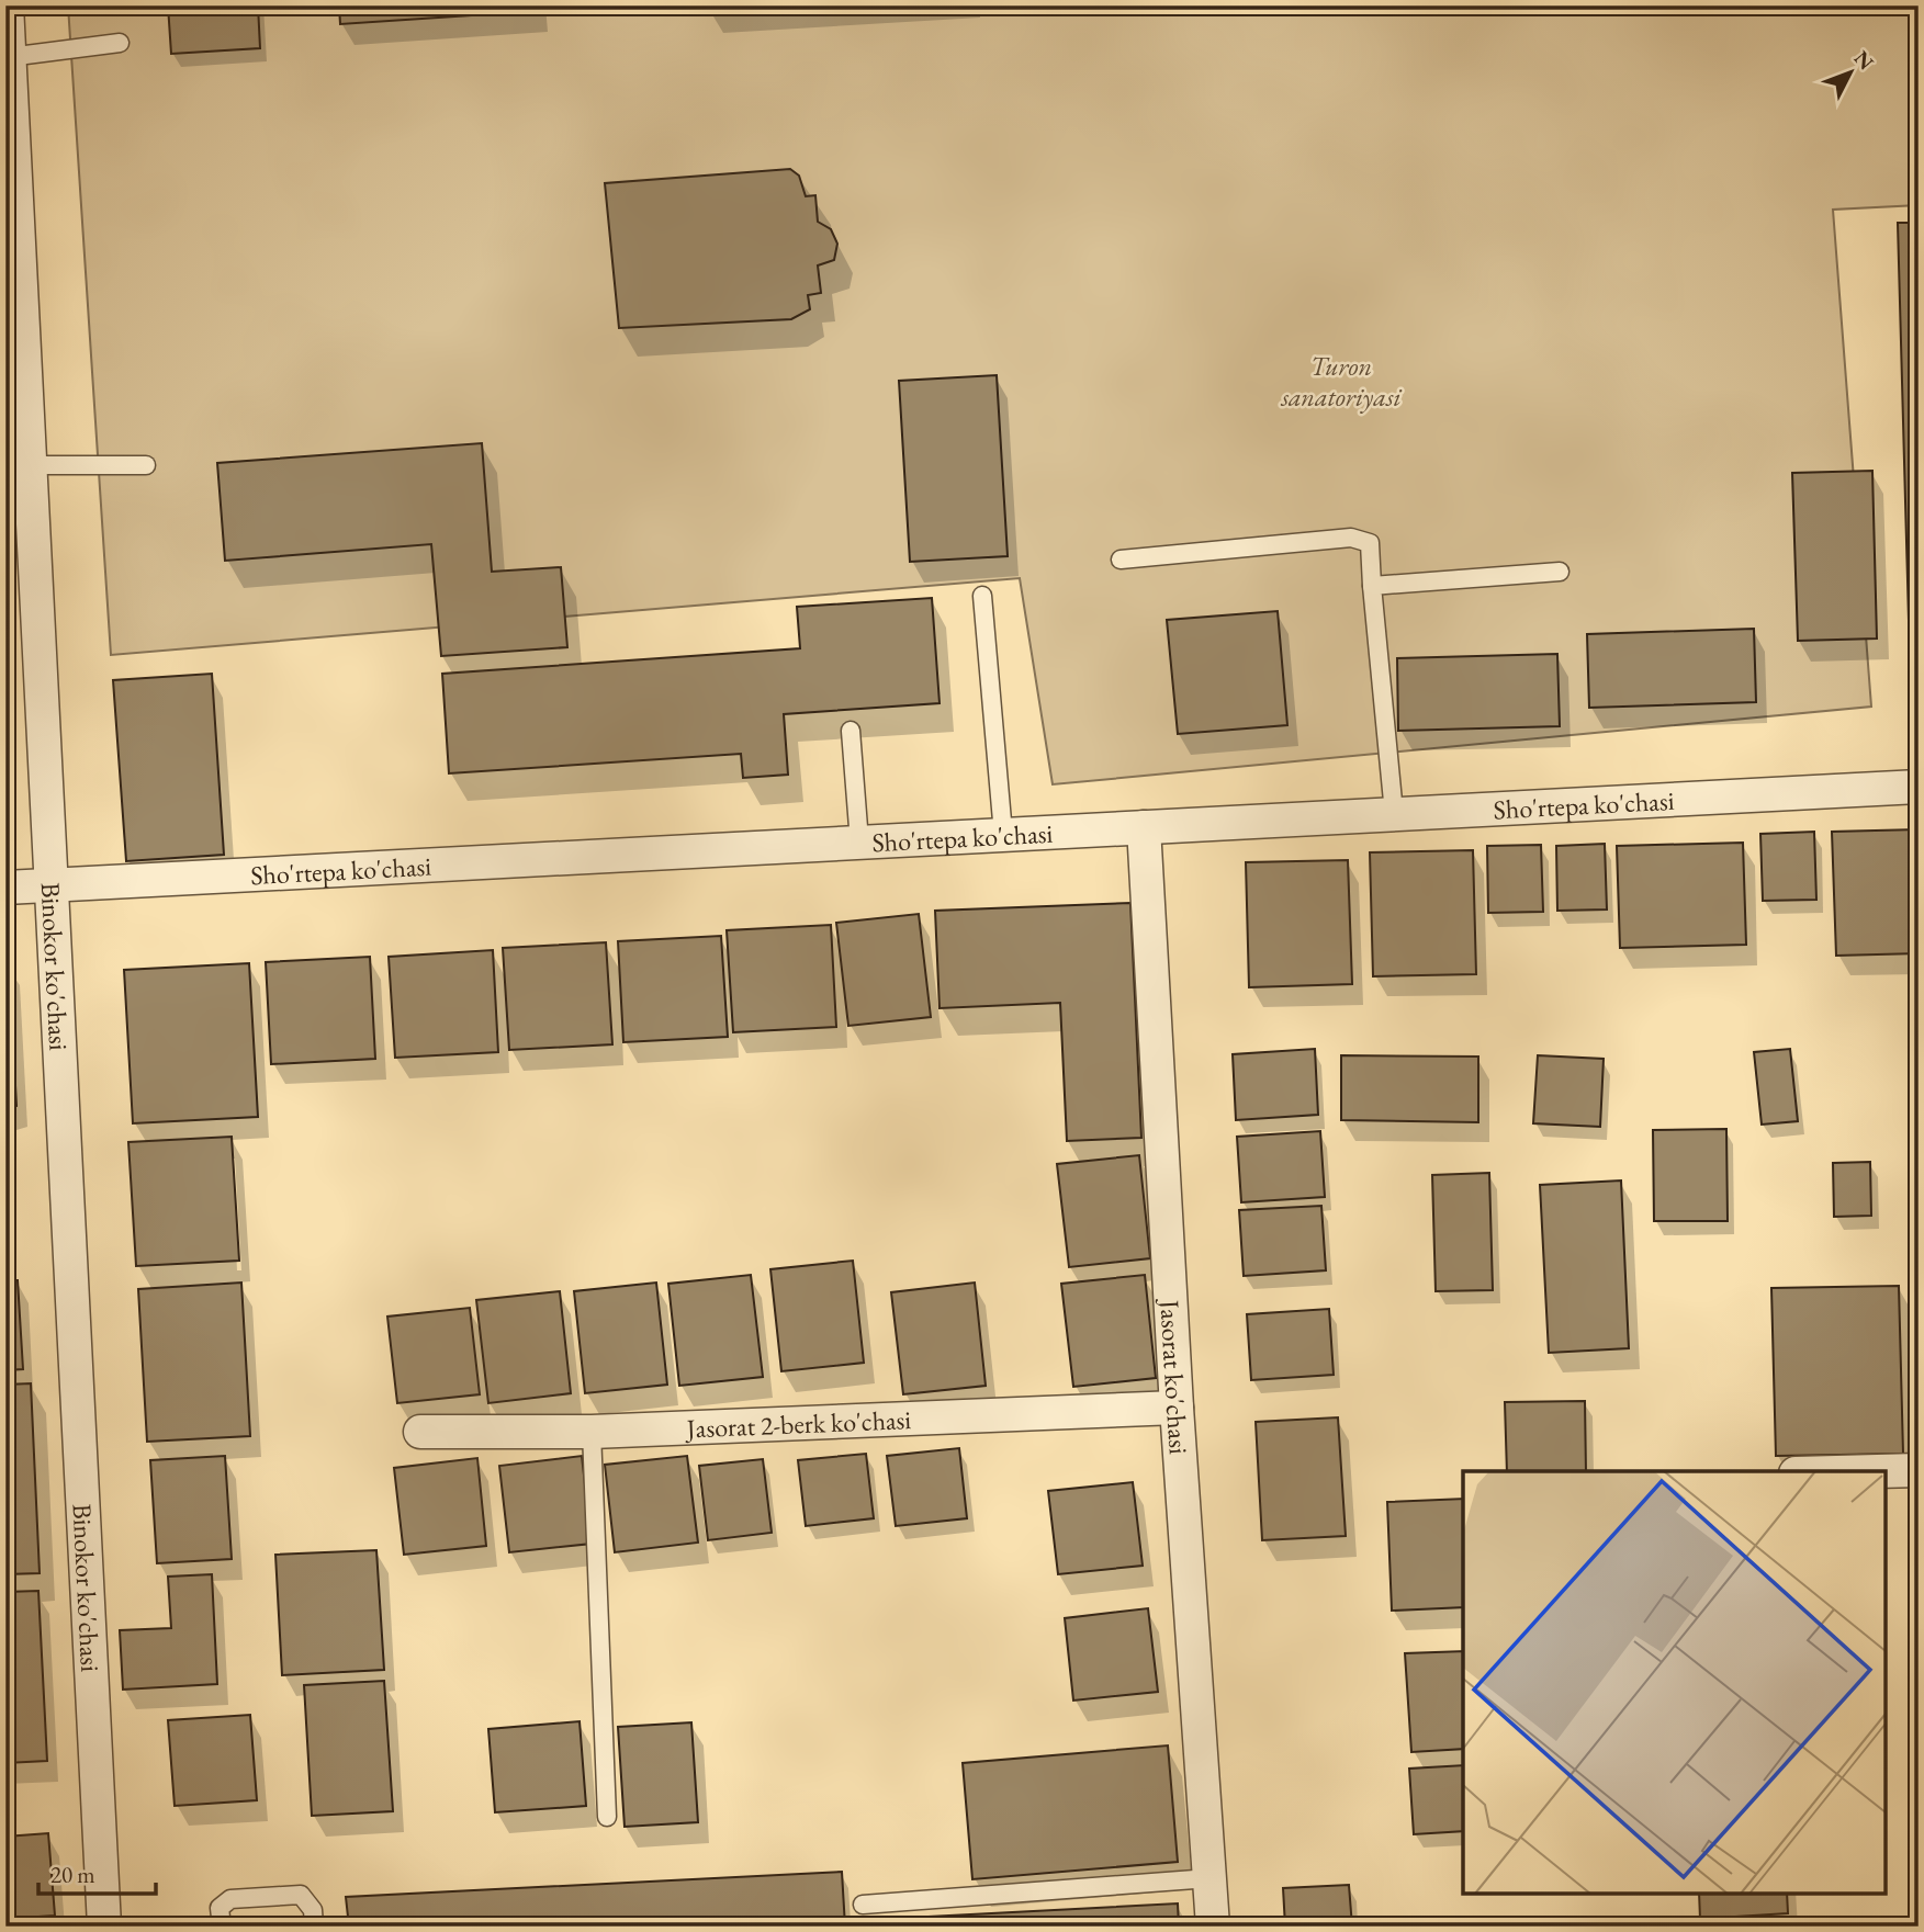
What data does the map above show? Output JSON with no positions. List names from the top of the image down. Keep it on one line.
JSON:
{"streets":{"street":["Sho'rtepa ko'chasi","Binokor ko'chasi","Jasorat ko'chasi","Jasorat 2-berk ko'chasi"]},"crossings":[["Sho'rtepa ko'chasi","Binokor ko'chasi"],["Sho'rtepa ko'chasi","Jasorat ko'chasi"],["Jasorat ko'chasi","Jasorat 2-berk ko'chasi"]],"parks":["Turon sanatoriyasi"],"scale_bar":"20 m","north":"top right"}
